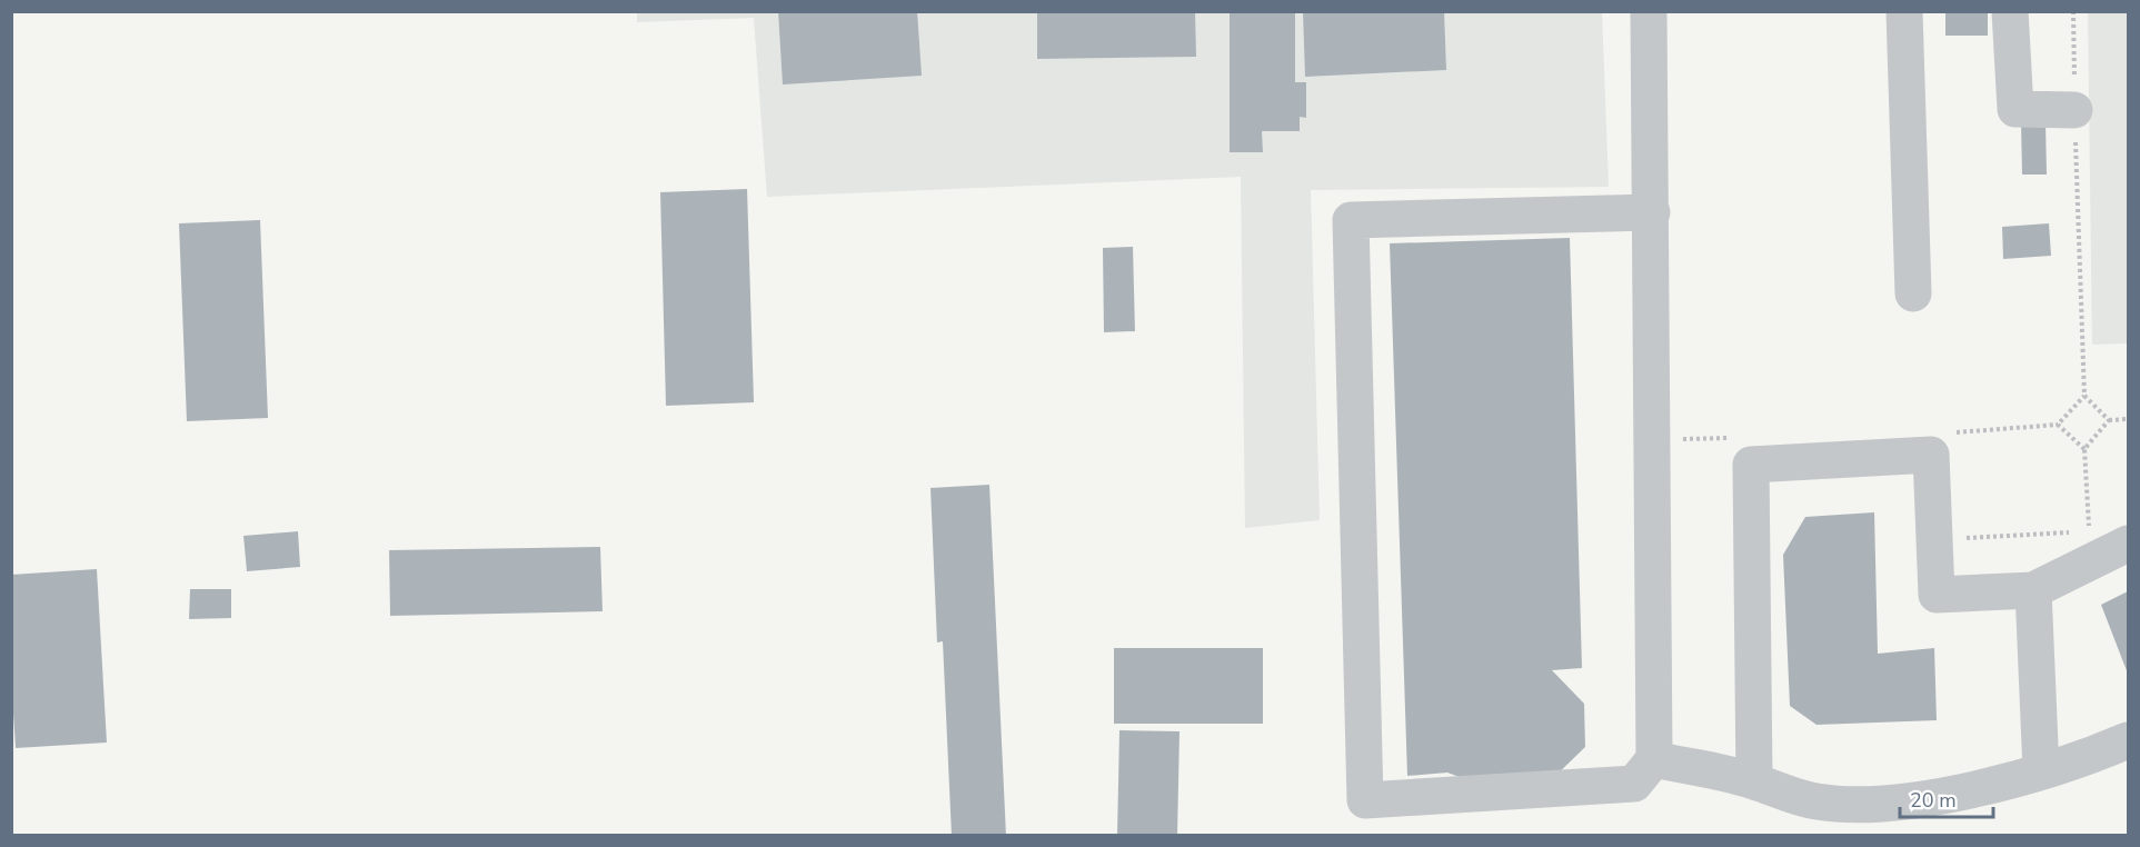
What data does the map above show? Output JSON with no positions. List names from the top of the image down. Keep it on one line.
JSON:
{"scale_bar":"20 m"}
